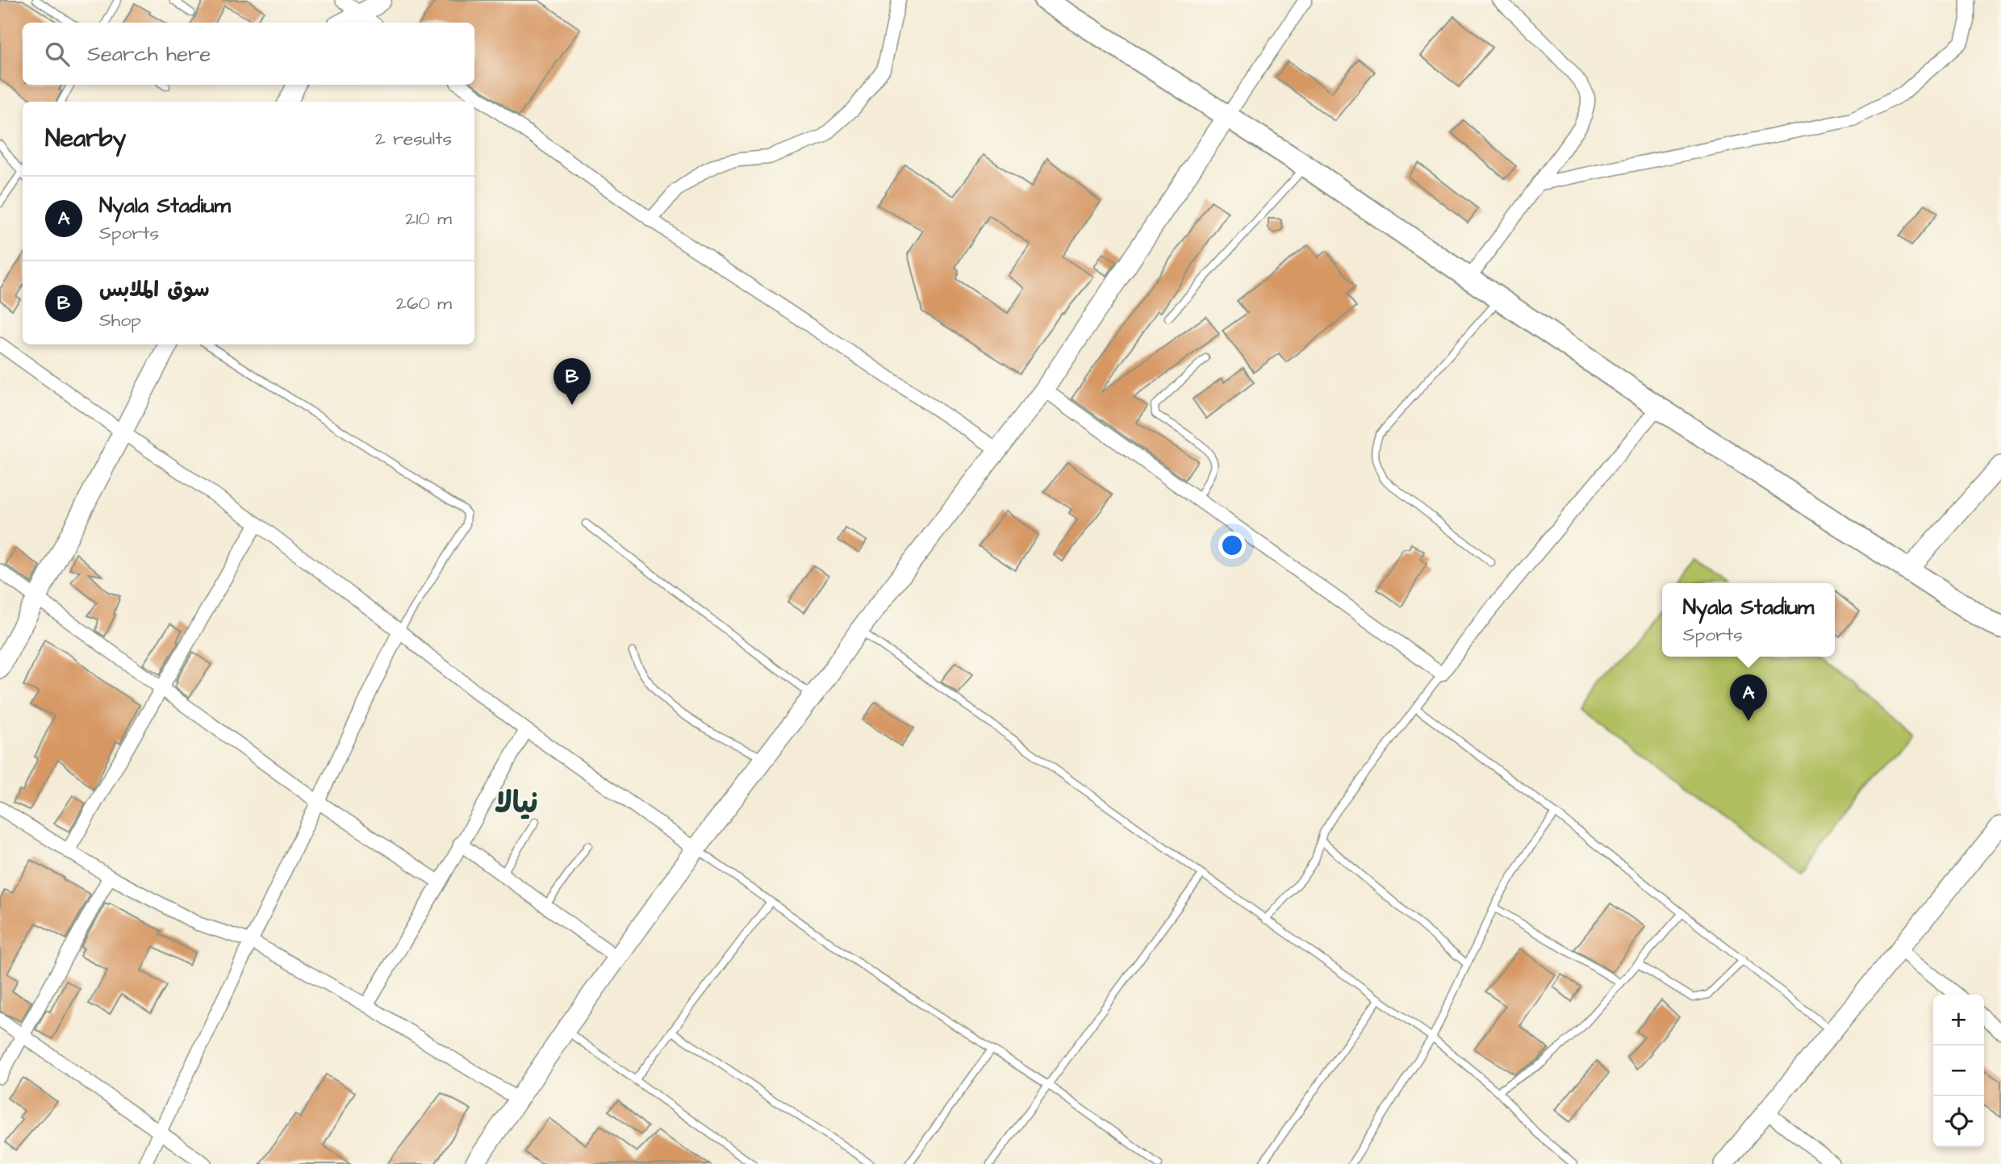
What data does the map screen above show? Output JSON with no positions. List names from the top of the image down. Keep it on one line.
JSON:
{"districts":["نيالا"],"page":{"search":"Search here","heading":["Nearby","2 results"],"list":[{"mark":"A","name":"Nyala Stadium","note":"Sports","value":"210 m"},{"mark":"B","name":"سوق الملابس","note":"Shop","value":"260 m"}],"pins":["B","A"],"popup":["Nyala Stadium","Sports"],"map_buttons":["+","−"]}}
